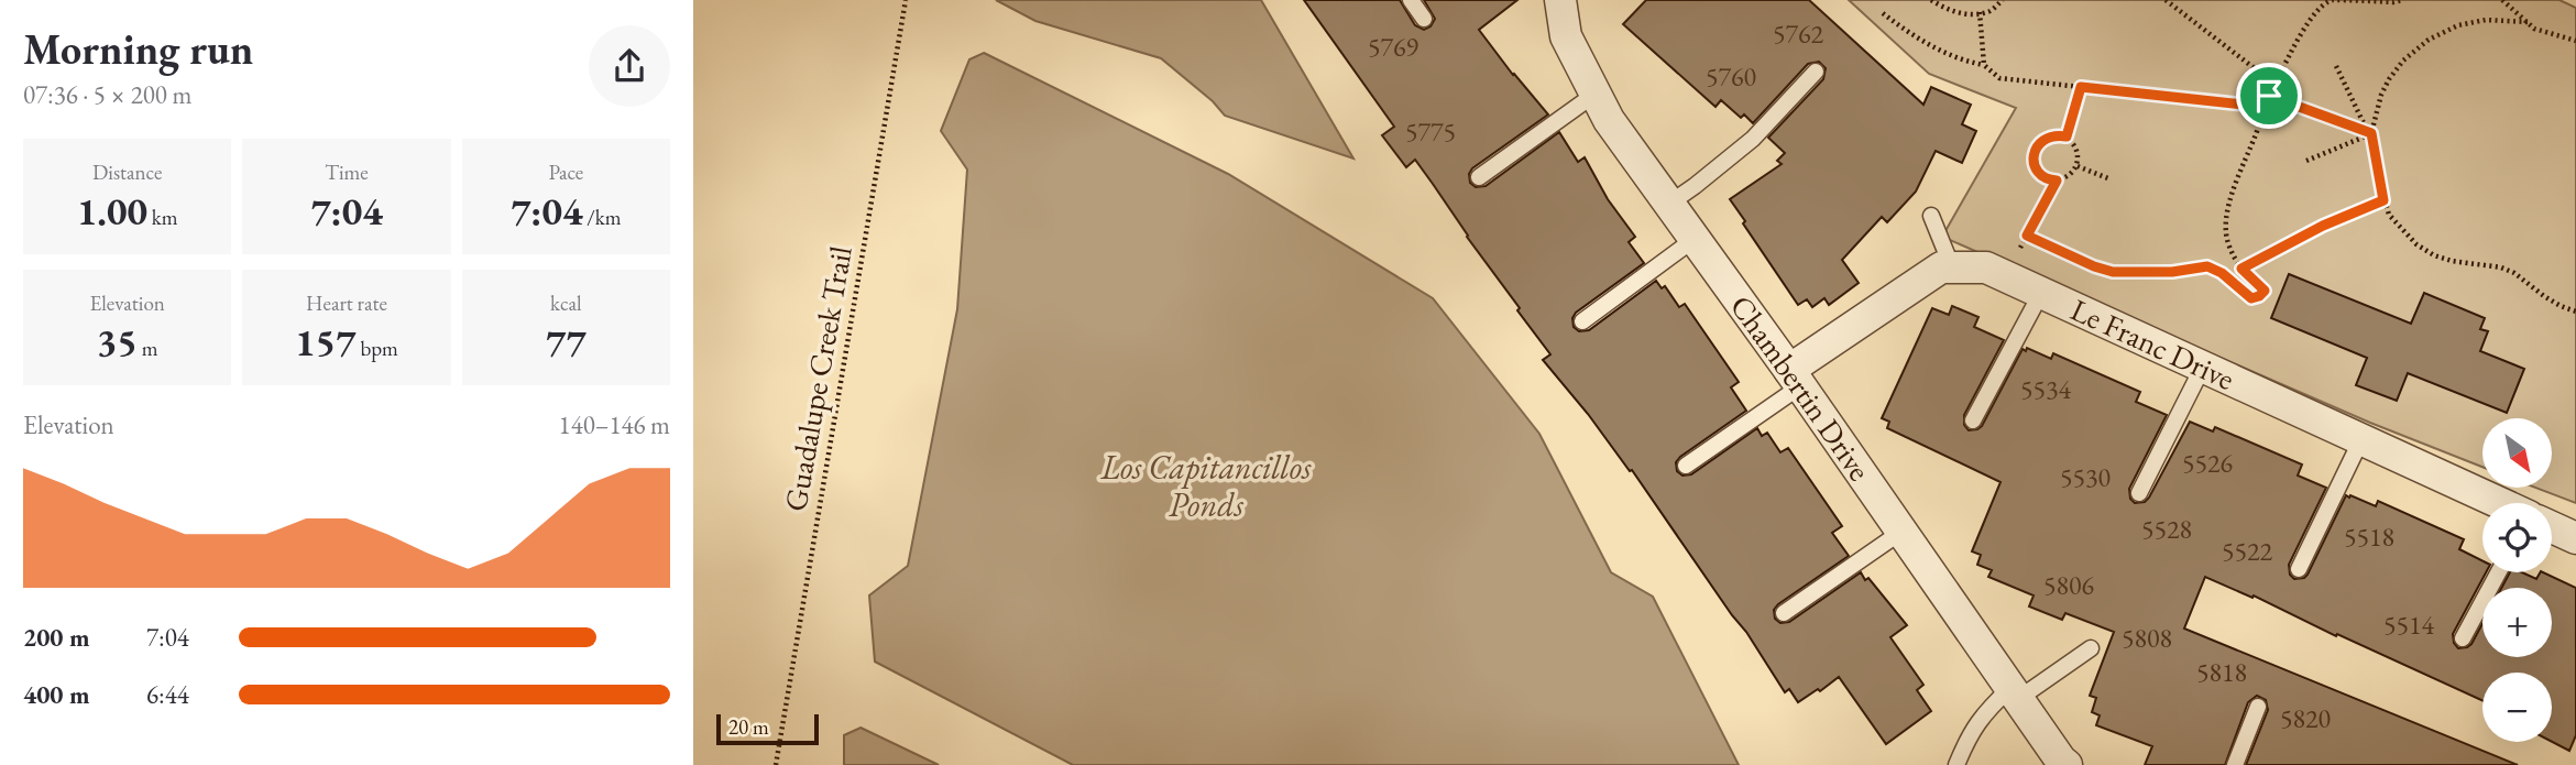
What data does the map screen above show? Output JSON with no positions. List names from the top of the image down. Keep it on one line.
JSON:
{"streets":{"street":["Le Franc Drive","Chambertin Drive"],"path":["Guadalupe Creek Trail"]},"crossings":[["Le Franc Drive","Chambertin Drive"]],"water":["Los Capitancillos Ponds"],"house_numbers":["5762","5769","5760","5775","5534","5526","5530","5528","5518","5522","5806","5514","5808","5818","5820"],"scale_bar":"20 m","north":"bottom right","page":{"heading":["Morning run","07:36 · 5 × 200 m"],"stats":[["Distance","1.00 km"],["Time","7:04"],["Pace","7:04 /km"],["Elevation","35 m"],["Heart rate","157 bpm"],["kcal","77"]],"chart":["Elevation","140–146 m"],"map_buttons":["+","−"],"list":[{"name":"200 m","note":"7:04"},{"name":"400 m","note":"6:44"}],"scale":"20 m"}}
